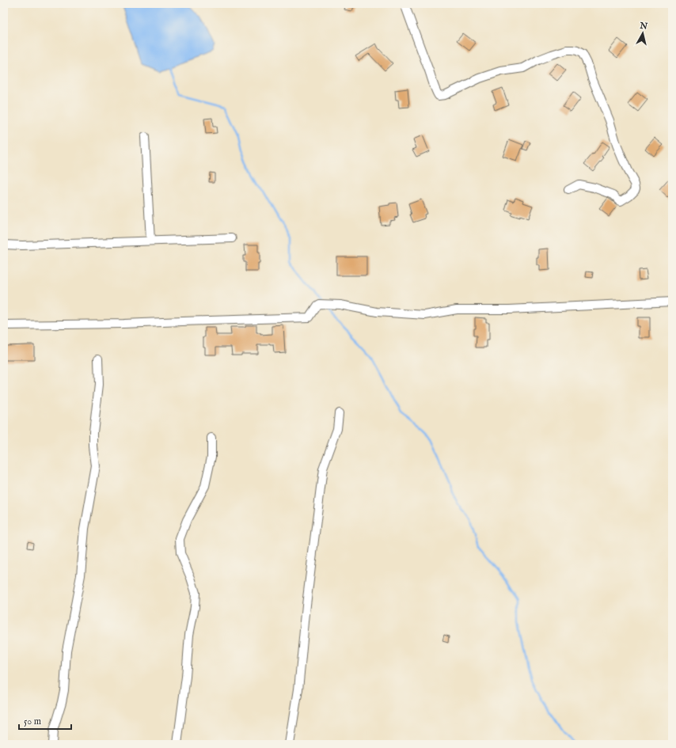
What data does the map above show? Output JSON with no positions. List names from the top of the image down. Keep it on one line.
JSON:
{"scale_bar":"50 m","north":"top"}
